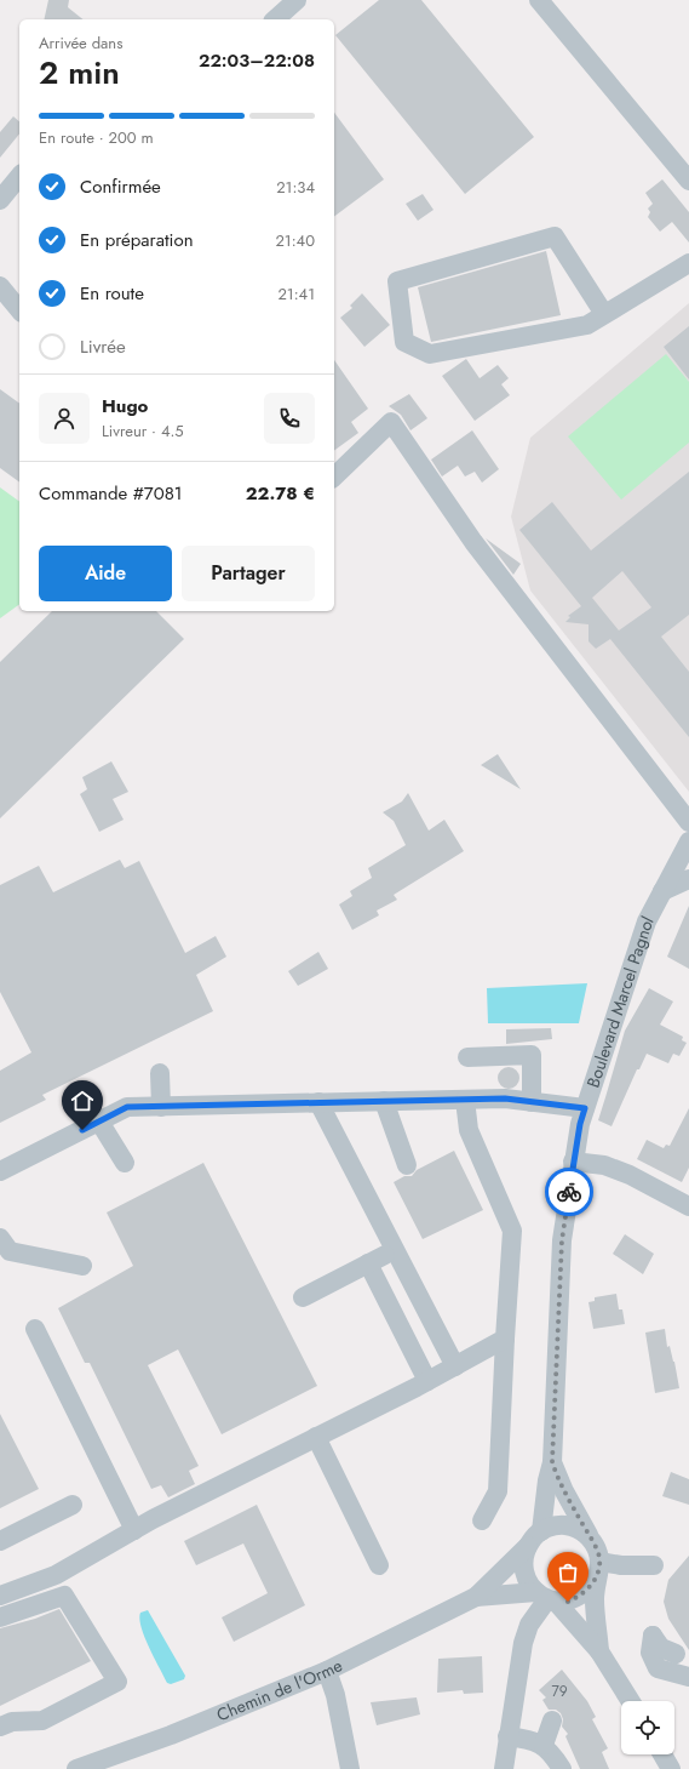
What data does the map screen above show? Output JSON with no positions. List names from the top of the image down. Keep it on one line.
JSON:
{"streets":{"street":["Boulevard Marcel Pagnol","Chemin de l'Orme"]},"crossings":[["Boulevard Marcel Pagnol","Chemin de l'Orme"]],"house_numbers":["79"],"page":{"heading":["2 min","Arrivée dans","22:03–22:08"],"panel":["Hugo","Livreur · 4.5","Commande #7081","22.78 €"],"bar":"En route · 200 m","list":[["Confirmée","21:34"],["En préparation","21:40"],["En route","21:41"],"Livrée"],"buttons":["Aide","Partager"]}}
